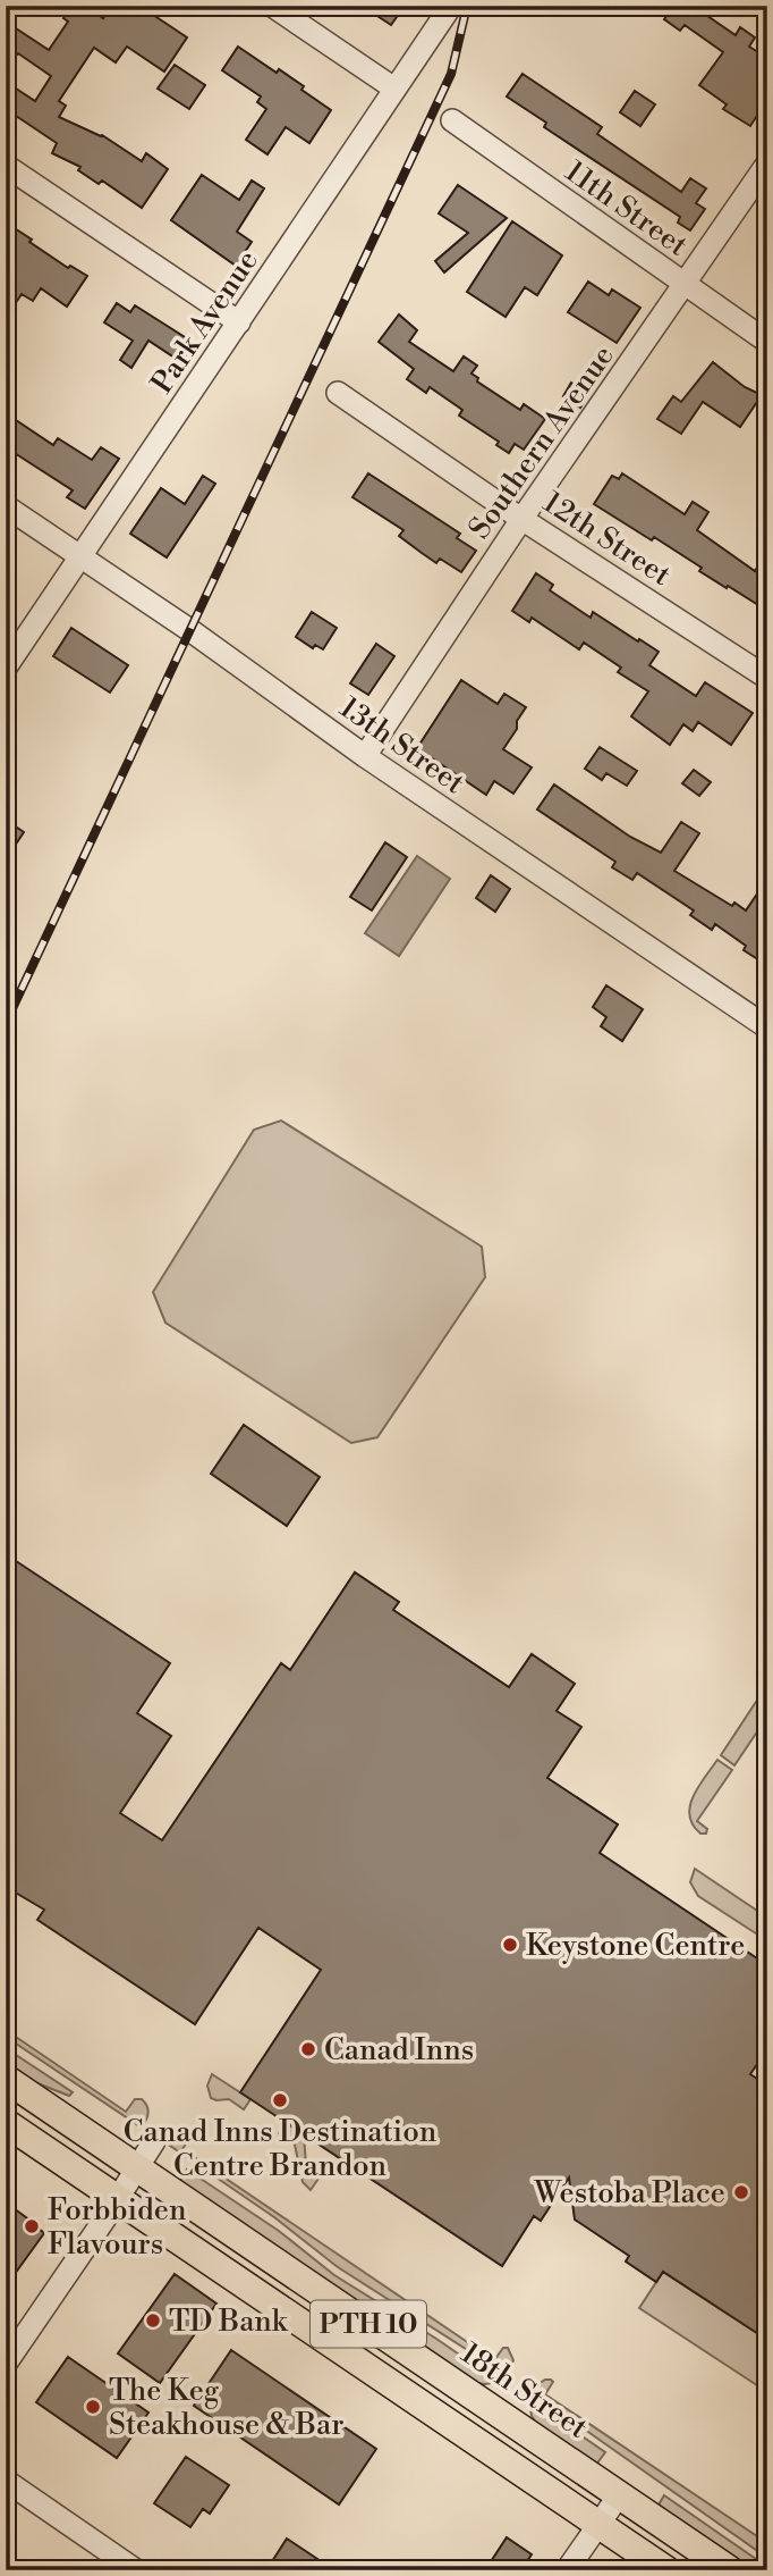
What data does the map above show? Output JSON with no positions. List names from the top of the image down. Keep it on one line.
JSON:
{"streets":{"main road":["PTH 10","18th Street"],"street":["11th Street","Park Avenue","Southern Avenue","12th Street","13th Street"]},"crossings":[["11th Street","Southern Avenue"],["Park Avenue","13th Street"],["Southern Avenue","12th Street"],["Southern Avenue","13th Street"]],"places":["Keystone Centre","Canad Inns","Canad Inns Destination Centre Brandon","Westoba Place","Forbbiden Flavours","TD Bank","The Keg Steakhouse & Bar"]}
